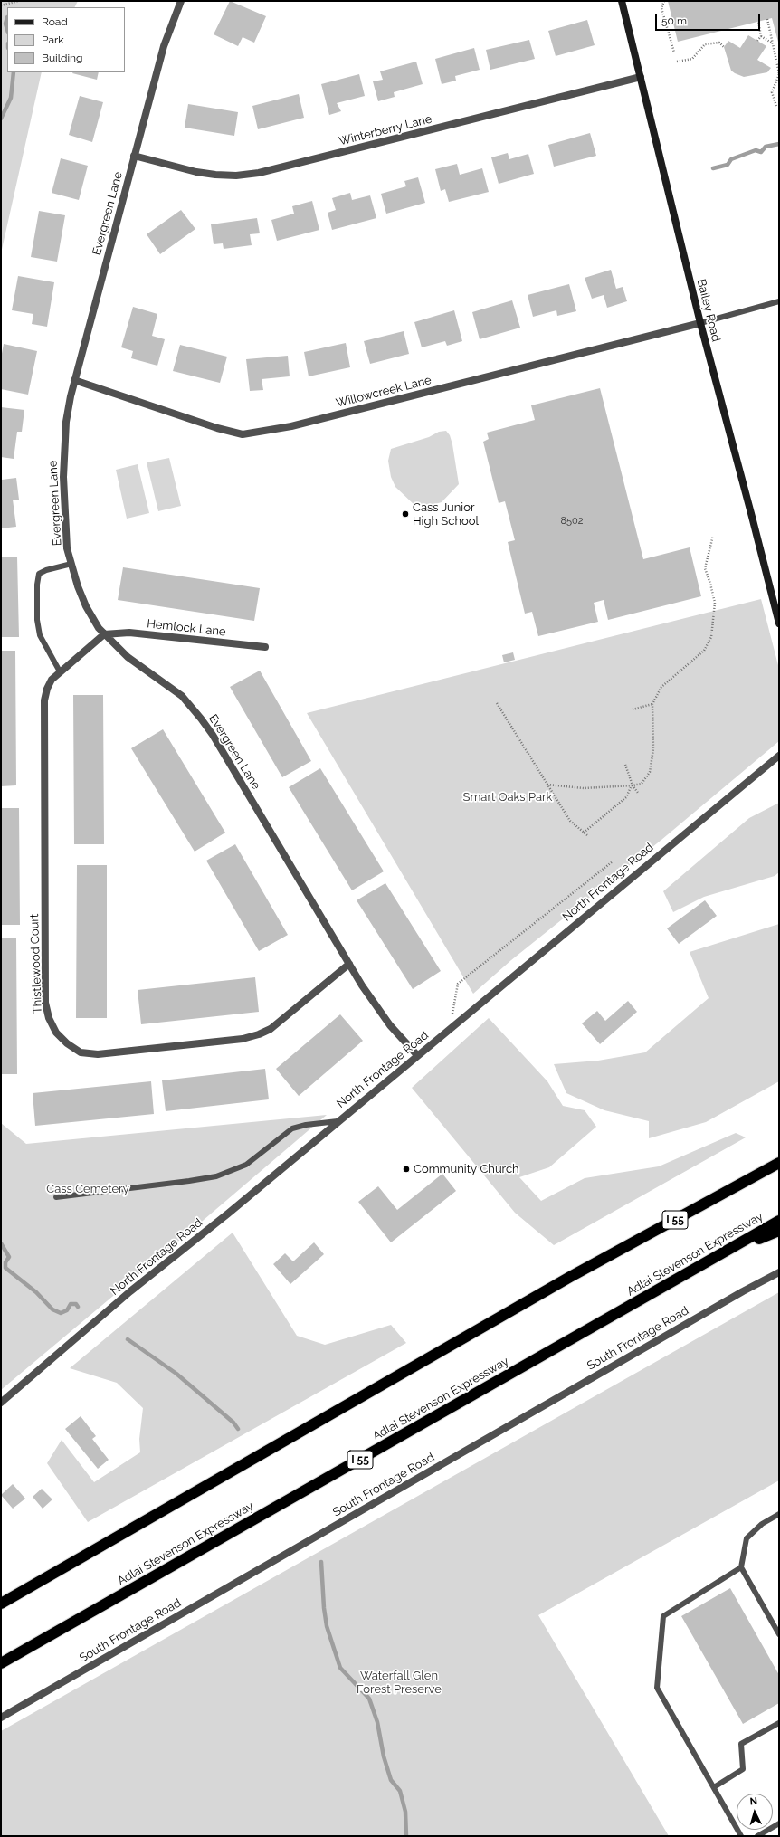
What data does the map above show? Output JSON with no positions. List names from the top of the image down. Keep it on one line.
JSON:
{"streets":{"highway":["I 55","Adlai Stevenson Expressway"],"street":["Winterberry Lane","Evergreen Lane","Bailey Road","Willowcreek Lane","Hemlock Lane","North Frontage Road","Thistlewood Court","South Frontage Road"]},"crossings":[["Winterberry Lane","Evergreen Lane"],["Winterberry Lane","Bailey Road"],["Evergreen Lane","Willowcreek Lane"],["Evergreen Lane","Hemlock Lane"],["Evergreen Lane","North Frontage Road"],["Evergreen Lane","Thistlewood Court"],["Bailey Road","Willowcreek Lane"],["Hemlock Lane","Thistlewood Court"]],"parks":["Smart Oaks Park","Cass Cemetery","Waterfall Glen Forest Preserve"],"places":["Cass Junior High School","Community Church"],"house_numbers":["8502"],"legend":["Road","Park","Building"],"scale_bar":"50 m","north":"top"}
